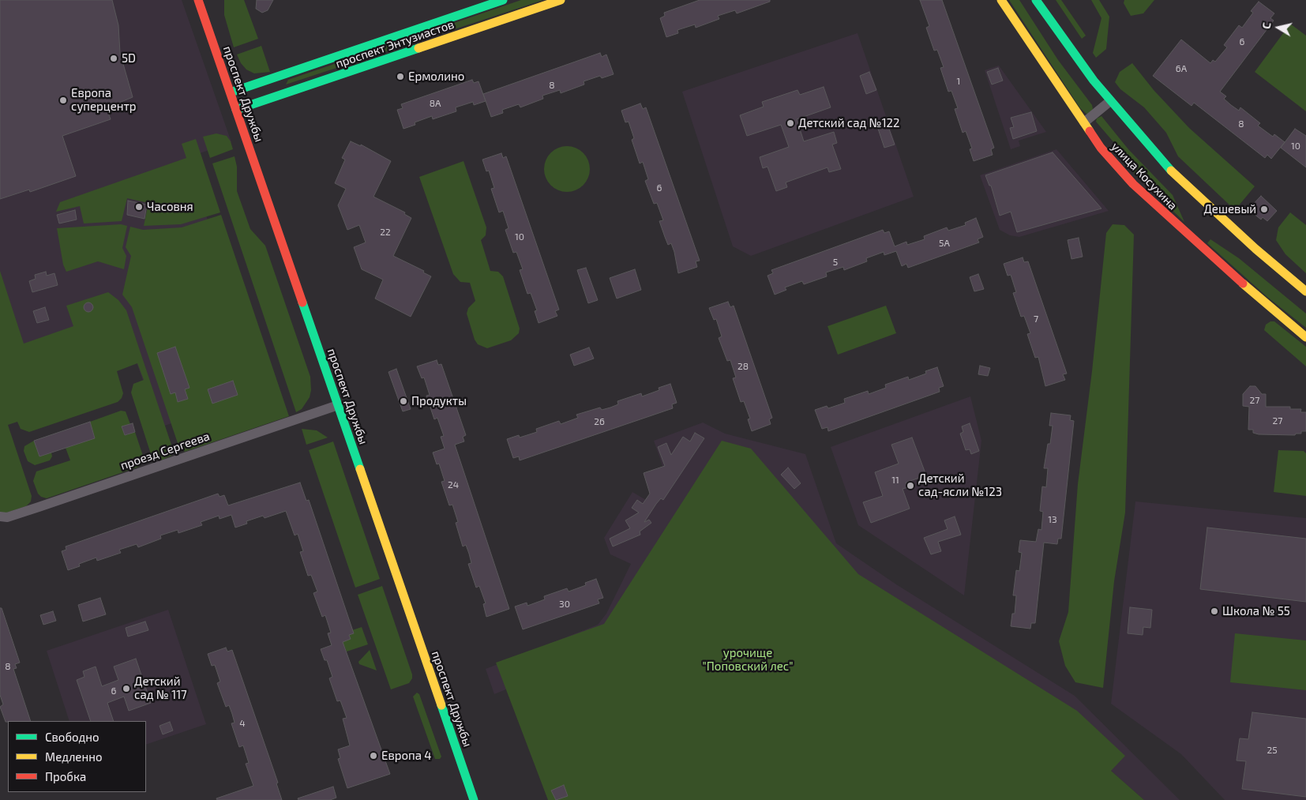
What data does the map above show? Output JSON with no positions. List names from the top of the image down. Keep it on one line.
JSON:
{"streets":{"main road":["проспект Энтузиастов","проспект Дружбы","улица Косухина"],"street":["проезд Сергеева"]},"crossings":[["проспект Энтузиастов","проспект Дружбы"],["проспект Дружбы","проезд Сергеева"]],"parks":["урочище \"Поповский лес\""],"places":["5D","Ермолино","Европа суперцентр","Детский сад №122","Часовня","Дешевый","Продукты","Детский сад-ясли №123","Школа № 55","Детский сад № 117","Европа 4"],"house_numbers":["6","6А","1","8","8А","8","10","6","22","10","5А","5","7","28","27","27","26","11","24","13","30","8","6","4","25"],"legend":["Свободно","Медленно","Пробка"],"north":"left"}
